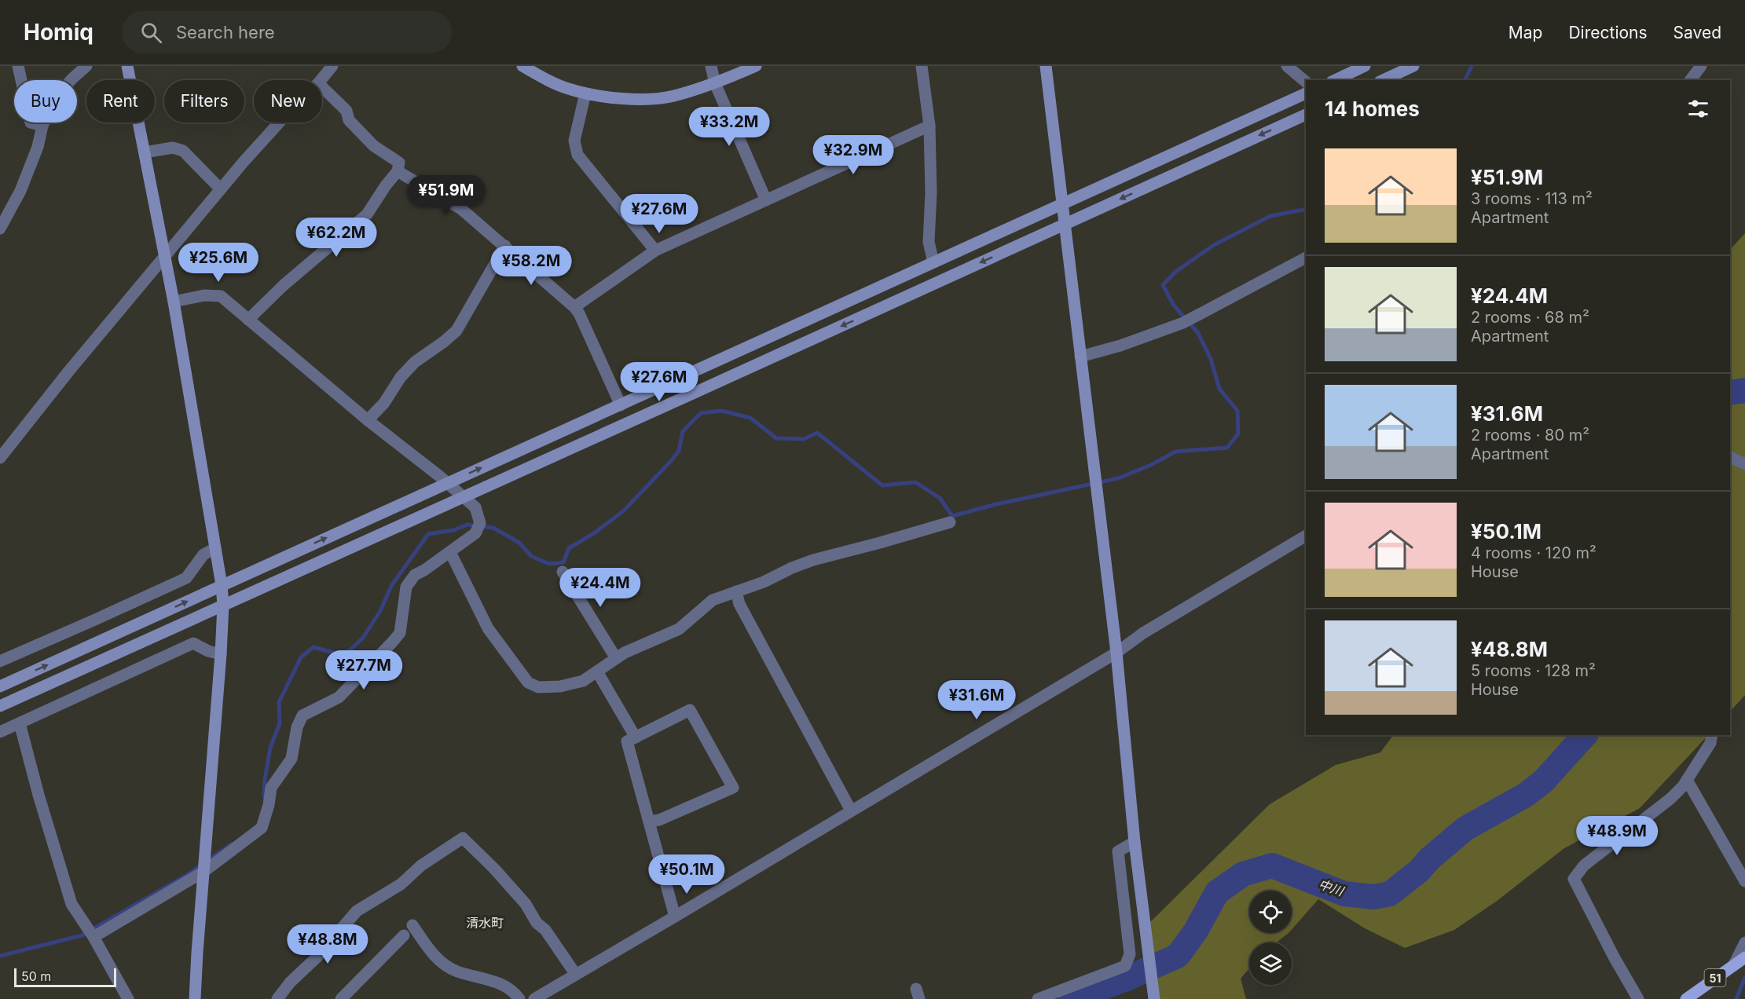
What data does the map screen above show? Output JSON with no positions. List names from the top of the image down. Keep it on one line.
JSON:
{"streets":{"main road":["51"]},"districts":["清水町"],"water":["中川"],"scale_bar":"50 m","page":{"header":"Homiq","search":"Search here","nav":["Map","Directions","Saved"],"chip":["Buy","Rent","Filters","New"],"heading":"14 homes","price":["¥33.2M","¥32.9M","¥51.9M","¥27.6M","¥62.2M","¥25.6M","¥58.2M","¥27.6M","¥24.4M","¥27.7M","¥31.6M","¥48.9M","¥50.1M","¥48.8M"],"list":[{"name":"¥51.9M","note":"3 rooms · 113 m² · Apartment"},{"name":"¥24.4M","note":"2 rooms · 68 m² · Apartment"},{"name":"¥31.6M","note":"2 rooms · 80 m² · Apartment"},{"name":"¥50.1M","note":"4 rooms · 120 m² · House"},{"name":"¥48.8M","note":"5 rooms · 128 m² · House"}],"scale":"50 m"}}
